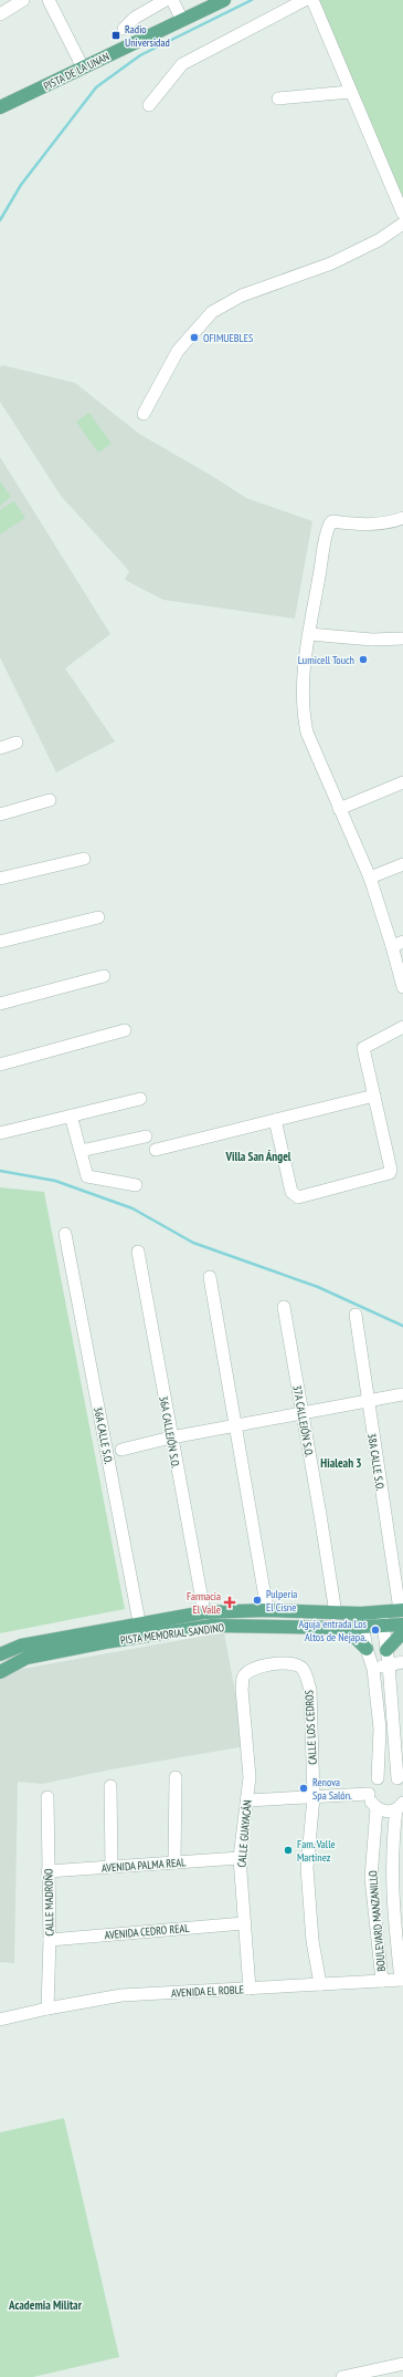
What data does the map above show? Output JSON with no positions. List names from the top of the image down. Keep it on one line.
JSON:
{"streets":{"main road":["PISTA DE LA UNAN","PISTA MEMORIAL SANDINO"],"street":["37A CALLEJÓN S.O.","36A CALLEJÓN S.O.","36A CALLE S.O.","38A CALLE S.O.","CALLE LOS CEDROS","CALLE GUAYACÁN","AVENIDA PALMA REAL","CALLE MADROÑO","BOULEVARD MANZANILLO","AVENIDA CEDRO REAL","AVENIDA EL ROBLE"]},"crossings":[["37A CALLEJÓN S.O.","PISTA MEMORIAL SANDINO"],["36A CALLEJÓN S.O.","PISTA MEMORIAL SANDINO"],["36A CALLE S.O.","PISTA MEMORIAL SANDINO"],["38A CALLE S.O.","PISTA MEMORIAL SANDINO"],["CALLE LOS CEDROS","CALLE GUAYACÁN"],["CALLE LOS CEDROS","AVENIDA EL ROBLE"],["CALLE GUAYACÁN","AVENIDA PALMA REAL"],["CALLE GUAYACÁN","AVENIDA CEDRO REAL"],["CALLE GUAYACÁN","AVENIDA EL ROBLE"],["AVENIDA PALMA REAL","CALLE MADROÑO"],["CALLE MADROÑO","AVENIDA CEDRO REAL"],["CALLE MADROÑO","AVENIDA EL ROBLE"],["BOULEVARD MANZANILLO","AVENIDA EL ROBLE"]],"districts":["Villa San Ángel","Hialeah 3","Academia Militar"],"places":{"transit":["Radio Universidad"],"other":["OFIMUEBLES","Lumicell Touch","Pulpería El Cisne","Aguja entrada Los Altos de Nejapa.","Renova Spa Salón.","Fam. Valle Martínez"],"health":["Farmacia El Valle"]}}
